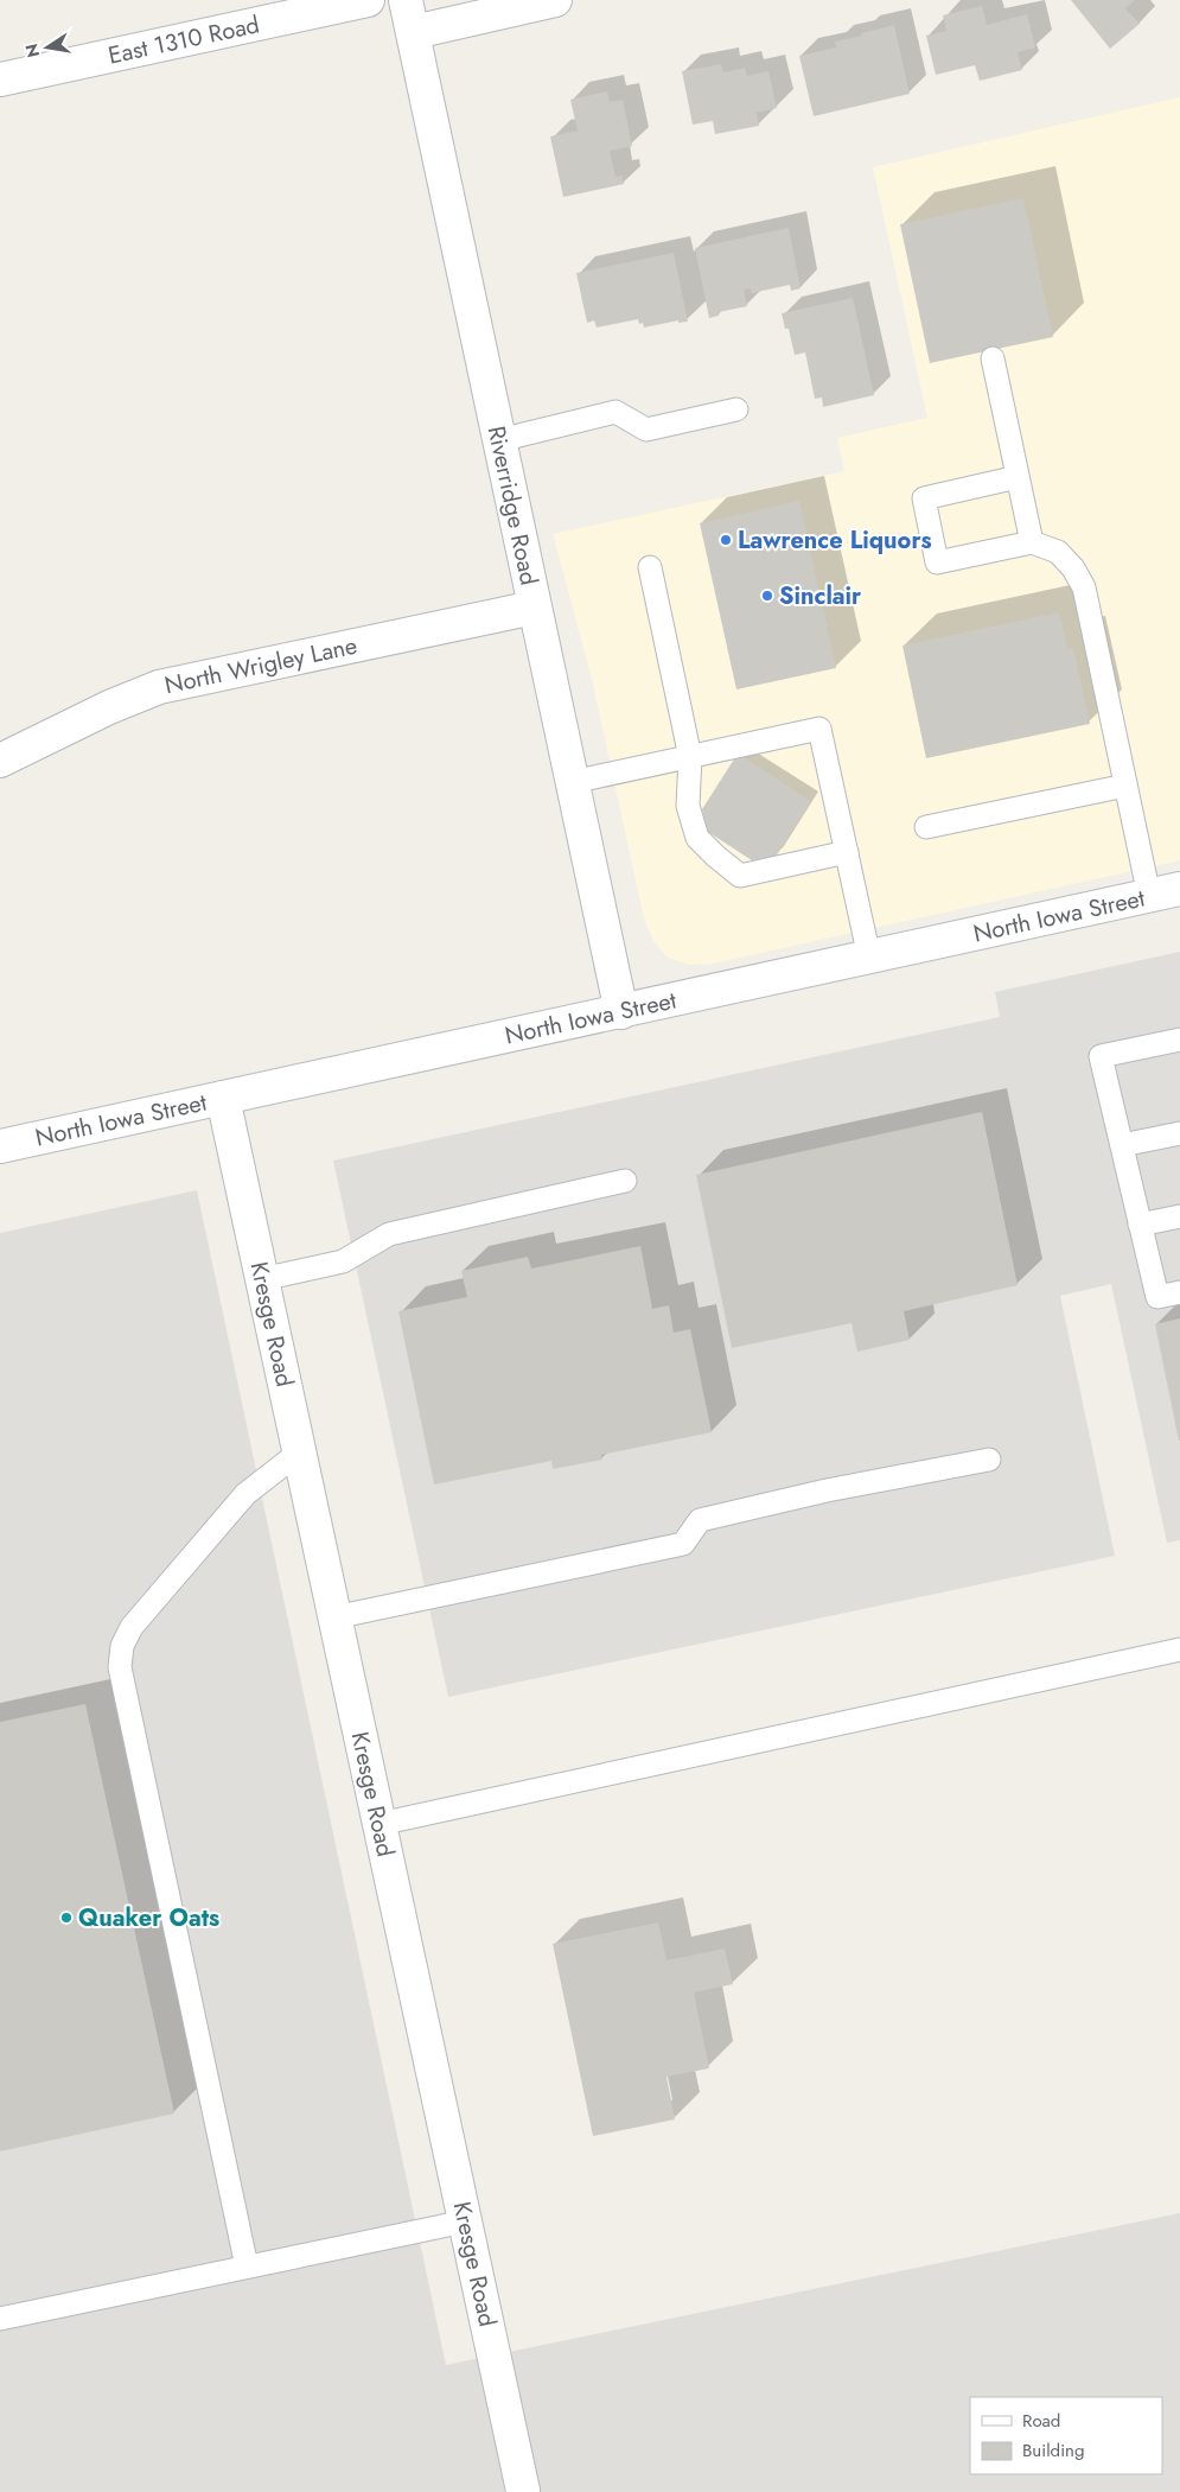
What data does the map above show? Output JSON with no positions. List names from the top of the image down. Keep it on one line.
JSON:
{"streets":{"street":["East 1310 Road","Riverridge Road","North Wrigley Lane","North Iowa Street","Kresge Road"]},"crossings":[["Riverridge Road","North Wrigley Lane"],["Riverridge Road","North Iowa Street"],["North Iowa Street","Kresge Road"]],"places":["Lawrence Liquors","Sinclair","Quaker Oats"],"legend":["Road","Building"],"north":"left"}
